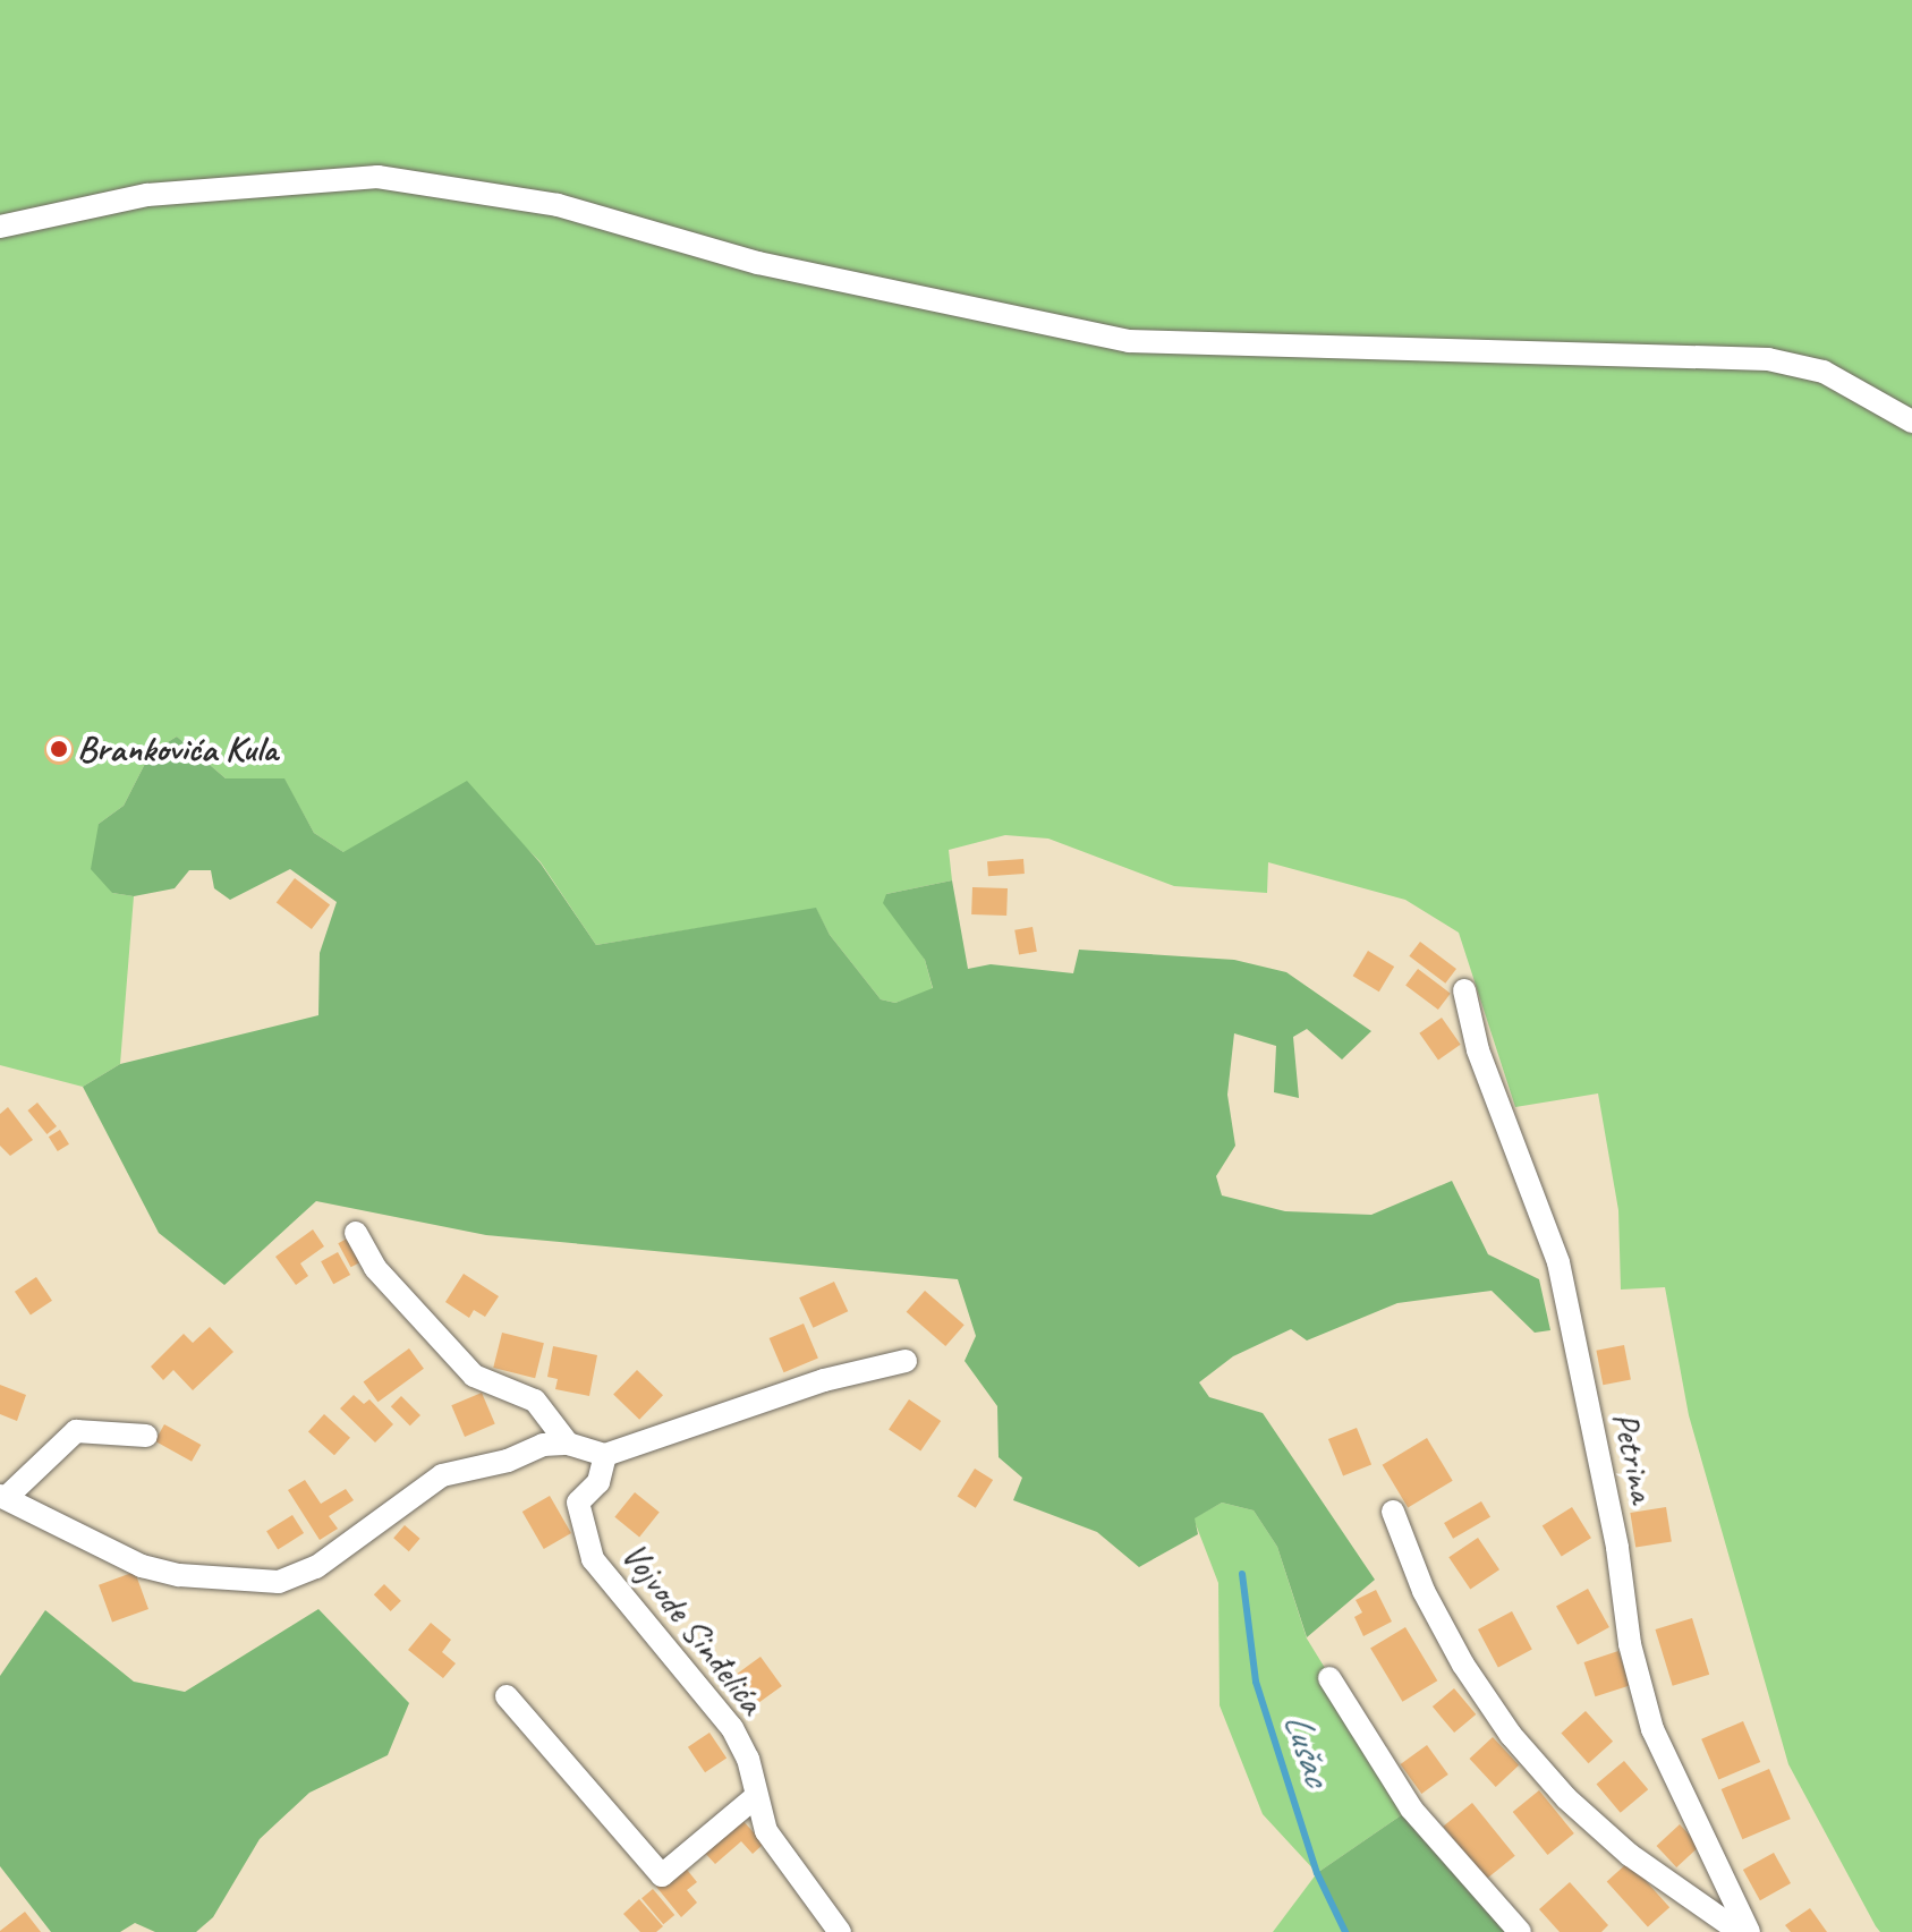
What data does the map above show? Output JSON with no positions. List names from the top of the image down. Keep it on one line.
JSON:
{"streets":{"street":["Petrina","Vojvode Sinđelića"]},"water":["Lušac"],"places":["Brankovića Kula"]}
